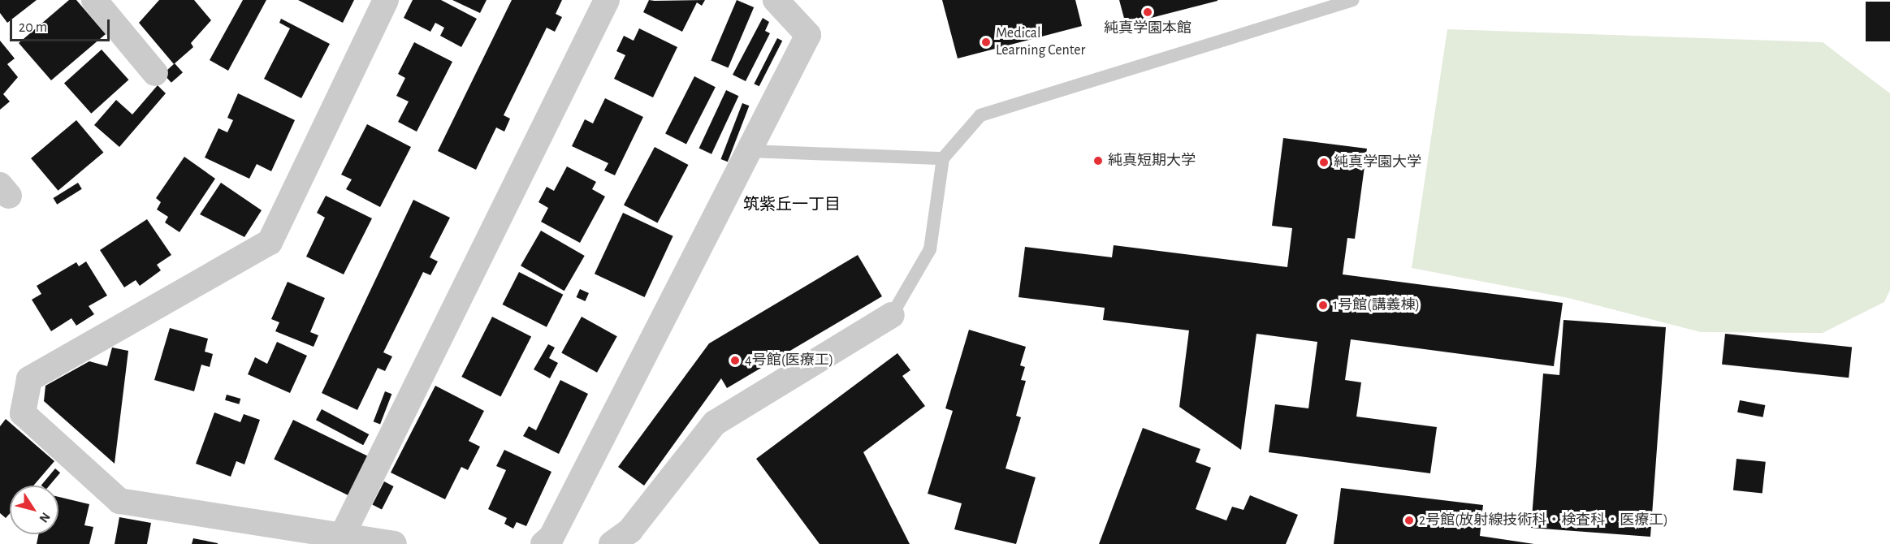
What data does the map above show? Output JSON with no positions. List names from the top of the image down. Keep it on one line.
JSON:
{"districts":["筑紫丘一丁目"],"places":["純真学園本館","Medical Learning Center","純真短期大学","純真学園大学","1号館(講義棟)","4号館(医療工)","2号館(放射線技術科・検査科・医療工)"],"scale_bar":"20 m","north":"bottom right"}
